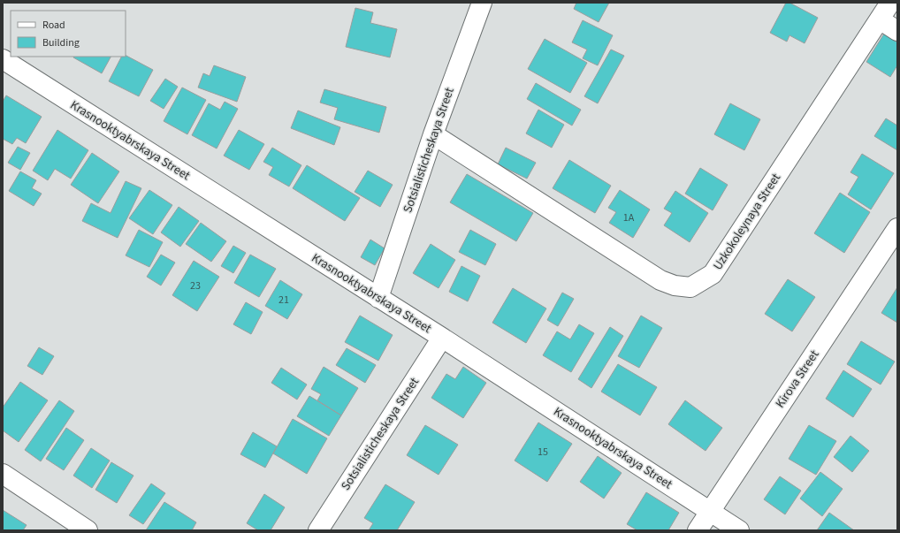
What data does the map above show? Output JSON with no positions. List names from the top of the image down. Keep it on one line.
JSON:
{"streets":{"street":["Krasnooktyabrskaya Street","Sotsialisticheskaya Street","Uzkokoleynaya Street","Kirova Street"]},"crossings":[["Krasnooktyabrskaya Street","Sotsialisticheskaya Street"],["Krasnooktyabrskaya Street","Kirova Street"],["Sotsialisticheskaya Street","Uzkokoleynaya Street"]],"house_numbers":["1А","23","21","15"],"legend":["Road","Building"]}
